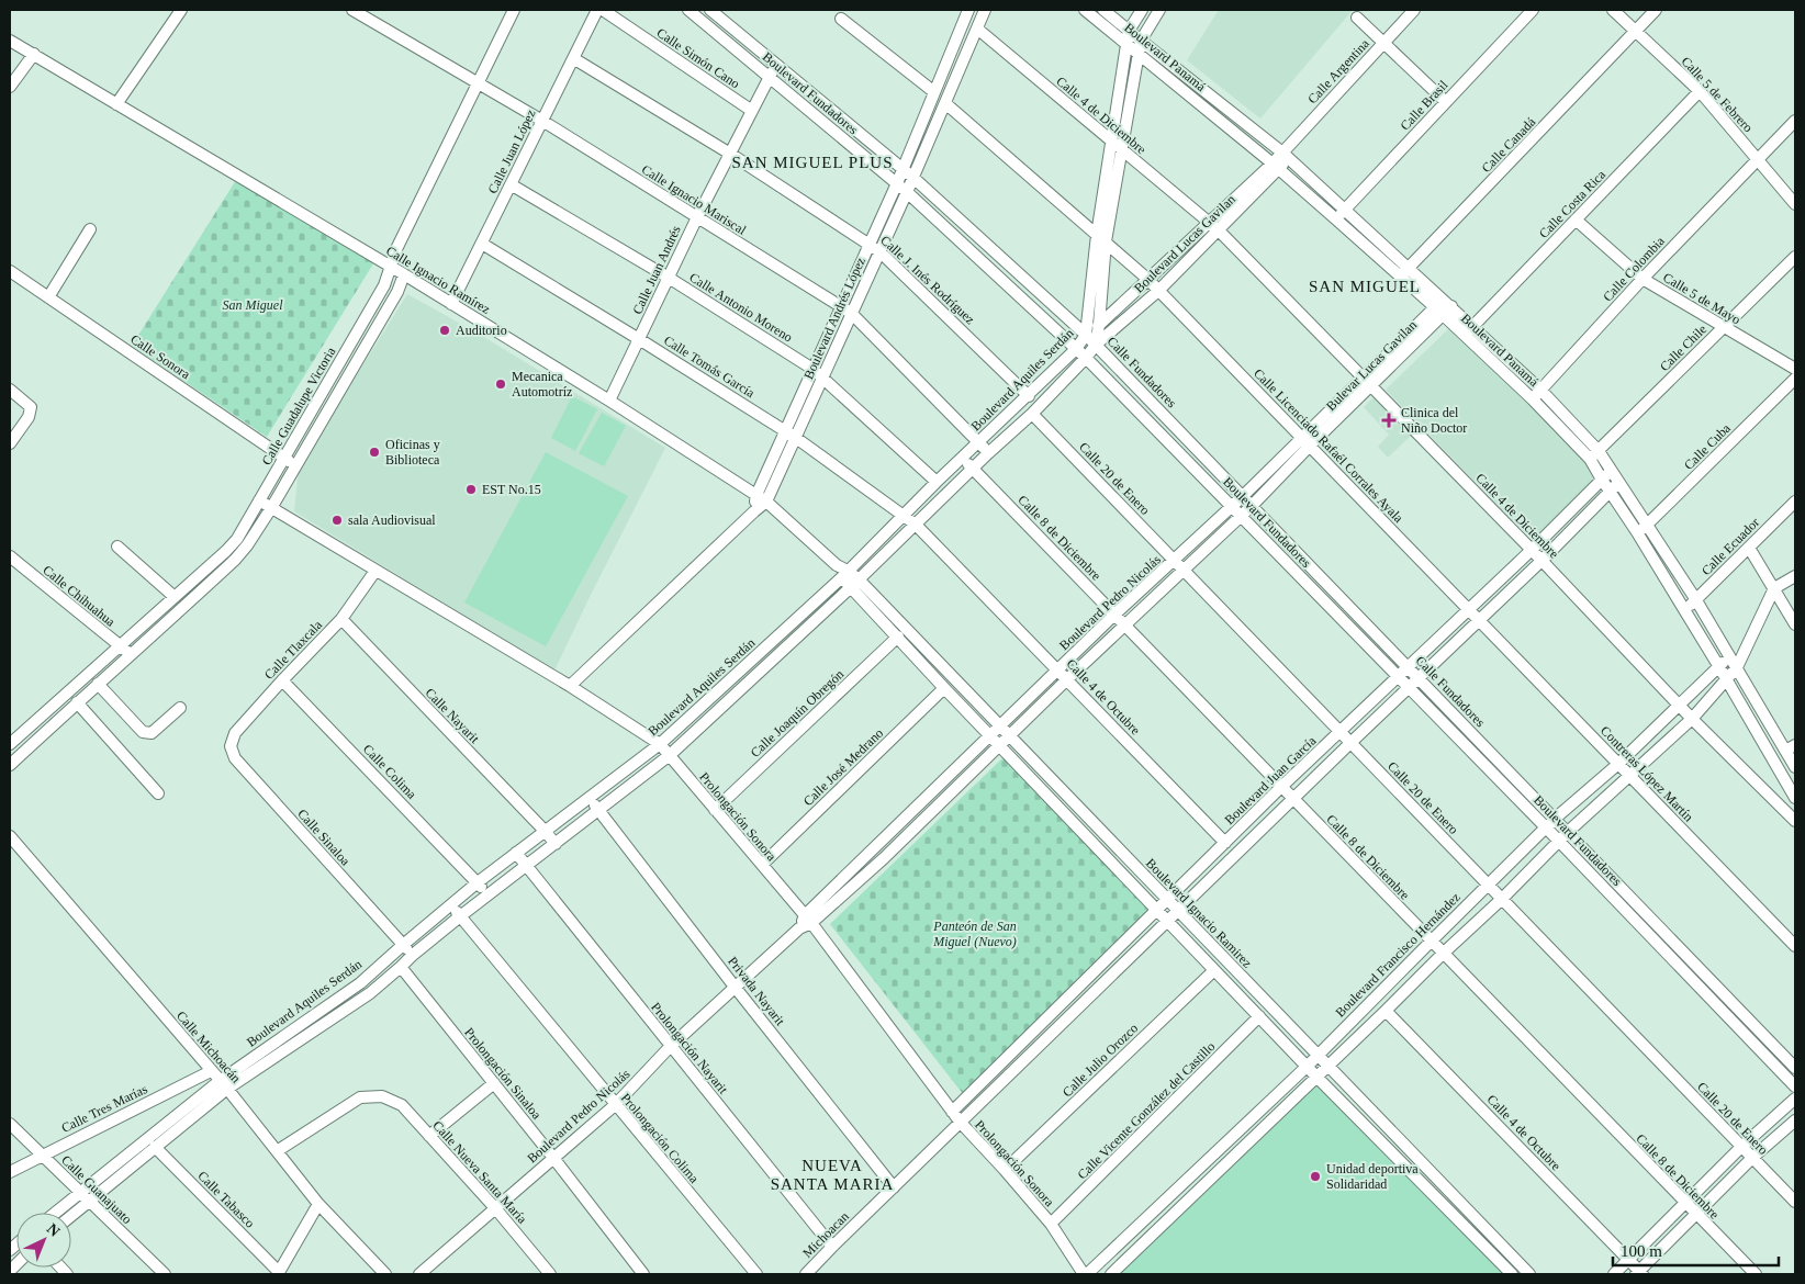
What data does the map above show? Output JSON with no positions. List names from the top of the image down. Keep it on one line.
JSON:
{"streets":{"street":["Boulevard Panamá","Calle Simón Cano","Calle Argentina","Boulevard Fundadores","Calle 5 de Febrero","Calle Brasil","Calle 4 de Diciembre","Calle Canadá","Calle Juan López","Calle Ignacio Mariscal","Calle Costa Rica","Boulevard Lucas Gavilan","Calle Colombia","Calle Juan Andrés","Calle Ignacio Ramírez","Calle J. Inés Rodríguez","Calle 5 de Mayo","Calle Antonio Moreno","Boulevard Andrés López","Calle Chile","Calle Sonora","Bulevar Lucas Gavilan","Calle Tomás García","Calle Fundadores","Boulevard Aquiles Serdán","Calle Guadalupe Victoria","Calle Licenciado Rafaél Corrales Ayala","Calle Cuba","Calle 20 de Enero","Calle 8 de Diciembre","Calle Ecuador","Calle Chihuahua","Boulevard Pedro Nicolás","Calle Tlaxcala","Calle 4 de Octubre","Calle Joaquín Obregón","Calle Nayarit","Calle José Medrano","Calle Colima","Contreras López Martín","Boulevard Juan García","Prolongación Sonora","Calle Sinaloa","Boulevard Ignacio Ramirez","Boulevard Francisco Hernández","Privada Nayarit","Calle Michoacán","Prolongación Nayarit","Calle Julio Orozco","Prolongación Sinaloa","Calle Tres Marías","Calle Vicente González del Castillo","Prolongación Colima","Calle Nueva Santa María","Calle Guanajuato","Calle Tabasco","Michoacan"]},"crossings":[["Boulevard Panamá","Calle Argentina"],["Boulevard Panamá","Calle Brasil"],["Boulevard Panamá","Calle Canadá"],["Boulevard Panamá","Calle Costa Rica"],["Boulevard Panamá","Boulevard Lucas Gavilan"],["Boulevard Panamá","Calle Colombia"],["Boulevard Panamá","Calle Chile"],["Boulevard Panamá","Bulevar Lucas Gavilan"],["Boulevard Panamá","Boulevard Aquiles Serdán"],["Boulevard Panamá","Calle Cuba"],["Boulevard Panamá","Calle Ecuador"],["Boulevard Panamá","Boulevard Juan García"],["Boulevard Panamá","Boulevard Francisco Hernández"],["Calle Simón Cano","Calle Juan Andrés"],["Calle Argentina","Boulevard Lucas Gavilan"],["Boulevard Fundadores","Boulevard Lucas Gavilan"],["Boulevard Fundadores","Calle Juan Andrés"],["Boulevard Fundadores","Boulevard Andrés López"],["Boulevard Fundadores","Bulevar Lucas Gavilan"],["Boulevard Fundadores","Calle Fundadores"],["Boulevard Fundadores","Boulevard Aquiles Serdán"],["Boulevard Fundadores","Boulevard Pedro Nicolás"],["Boulevard Fundadores","Boulevard Juan García"],["Boulevard Fundadores","Boulevard Francisco Hernández"],["Calle 5 de Febrero","Calle Canadá"],["Calle 5 de Febrero","Calle Costa Rica"],["Calle 5 de Febrero","Calle Colombia"],["Calle 4 de Diciembre","Boulevard Lucas Gavilan"],["Calle 4 de Diciembre","Boulevard Andrés López"],["Calle 4 de Diciembre","Bulevar Lucas Gavilan"],["Calle 4 de Diciembre","Boulevard Aquiles Serdán"],["Calle 4 de Diciembre","Boulevard Juan García"],["Calle 4 de Diciembre","Boulevard Francisco Hernández"],["Calle Juan López","Calle Ignacio Mariscal"],["Calle Juan López","Calle Ignacio Ramírez"],["Calle Juan López","Calle J. Inés Rodríguez"],["Calle Juan López","Calle Antonio Moreno"],["Calle Juan López","Calle Tomás García"],["Calle Ignacio Mariscal","Calle Juan Andrés"],["Calle Ignacio Mariscal","Boulevard Andrés López"],["Calle Ignacio Mariscal","Boulevard Aquiles Serdán"],["Calle Ignacio Mariscal","Calle Guadalupe Victoria"],["Calle Costa Rica","Calle 5 de Mayo"],["Boulevard Lucas Gavilan","Calle Fundadores"],["Boulevard Lucas Gavilan","Boulevard Aquiles Serdán"],["Boulevard Lucas Gavilan","Calle Licenciado Rafaél Corrales Ayala"],["Calle Colombia","Calle 5 de Mayo"],["Calle Juan Andrés","Calle Ignacio Ramírez"],["Calle Juan Andrés","Calle J. Inés Rodríguez"],["Calle Juan Andrés","Calle Antonio Moreno"],["Calle Juan Andrés","Calle Tomás García"],["Calle Ignacio Ramírez","Boulevard Andrés López"],["Calle Ignacio Ramírez","Boulevard Aquiles Serdán"],["Calle Ignacio Ramírez","Calle Guadalupe Victoria"],["Calle Ignacio Ramírez","Boulevard Ignacio Ramirez"],["Calle J. Inés Rodríguez","Boulevard Andrés López"],["Calle J. Inés Rodríguez","Boulevard Aquiles Serdán"],["Calle 5 de Mayo","Calle Chile"],["Calle Antonio Moreno","Boulevard Andrés López"],["Calle Antonio Moreno","Boulevard Aquiles Serdán"],["Boulevard Andrés López","Calle Tomás García"],["Boulevard Andrés López","Prolongación Sonora"],["Calle Sonora","Calle Guadalupe Victoria"],["Bulevar Lucas Gavilan","Calle Fundadores"],["Bulevar Lucas Gavilan","Calle Licenciado Rafaél Corrales Ayala"],["Bulevar Lucas Gavilan","Boulevard Pedro Nicolás"],["Calle Tomás García","Boulevard Aquiles Serdán"],["Calle Tomás García","Calle 4 de Octubre"],["Calle Fundadores","Boulevard Aquiles Serdán"],["Calle Fundadores","Boulevard Pedro Nicolás"],["Calle Fundadores","Boulevard Juan García"],["Calle Fundadores","Boulevard Francisco Hernández"],["Boulevard Aquiles Serdán","Calle 20 de Enero"],["Boulevard Aquiles Serdán","Calle 8 de Diciembre"],["Boulevard Aquiles Serdán","Calle 4 de Octubre"],["Boulevard Aquiles Serdán","Calle Nayarit"],["Boulevard Aquiles Serdán","Calle Colima"],["Boulevard Aquiles Serdán","Prolongación Sonora"],["Boulevard Aquiles Serdán","Calle Sinaloa"],["Boulevard Aquiles Serdán","Boulevard Ignacio Ramirez"],["Boulevard Aquiles Serdán","Privada Nayarit"],["Boulevard Aquiles Serdán","Calle Michoacán"],["Boulevard Aquiles Serdán","Prolongación Nayarit"],["Boulevard Aquiles Serdán","Prolongación Sinaloa"],["Boulevard Aquiles Serdán","Prolongación Colima"],["Boulevard Aquiles Serdán","Calle Guanajuato"],["Boulevard Aquiles Serdán","Calle Tabasco"],["Calle Guadalupe Victoria","Calle Chihuahua"],["Calle Guadalupe Victoria","Prolongación Sonora"],["Calle Licenciado Rafaél Corrales Ayala","Boulevard Pedro Nicolás"],["Calle Licenciado Rafaél Corrales Ayala","Contreras López Martín"],["Calle Licenciado Rafaél Corrales Ayala","Boulevard Juan García"],["Calle 20 de Enero","Boulevard Pedro Nicolás"],["Calle 20 de Enero","Boulevard Juan García"],["Calle 20 de Enero","Boulevard Francisco Hernández"],["Calle 8 de Diciembre","Boulevard Pedro Nicolás"],["Calle 8 de Diciembre","Boulevard Juan García"],["Calle 8 de Diciembre","Boulevard Francisco Hernández"],["Boulevard Pedro Nicolás","Calle 4 de Octubre"],["Boulevard Pedro Nicolás","Prolongación Sonora"],["Boulevard Pedro Nicolás","Boulevard Ignacio Ramirez"],["Boulevard Pedro Nicolás","Privada Nayarit"],["Boulevard Pedro Nicolás","Prolongación Nayarit"],["Boulevard Pedro Nicolás","Prolongación Sinaloa"],["Boulevard Pedro Nicolás","Prolongación Colima"],["Boulevard Pedro Nicolás","Calle Nueva Santa María"],["Calle Tlaxcala","Calle Nayarit"],["Calle Tlaxcala","Calle Colima"],["Calle Tlaxcala","Prolongación Sonora"],["Calle Tlaxcala","Calle Sinaloa"],["Calle 4 de Octubre","Boulevard Juan García"],["Calle Joaquín Obregón","Prolongación Sonora"],["Calle Joaquín Obregón","Boulevard Ignacio Ramirez"],["Calle José Medrano","Prolongación Sonora"],["Calle José Medrano","Boulevard Ignacio Ramirez"],["Contreras López Martín","Boulevard Francisco Hernández"],["Boulevard Juan García","Prolongación Sonora"],["Boulevard Juan García","Boulevard Ignacio Ramirez"],["Prolongación Sonora","Boulevard Francisco Hernández"],["Prolongación Sonora","Calle Julio Orozco"],["Prolongación Sonora","Calle Vicente González del Castillo"],["Prolongación Sonora","Michoacan"],["Boulevard Ignacio Ramirez","Boulevard Francisco Hernández"],["Boulevard Ignacio Ramirez","Calle Julio Orozco"],["Boulevard Ignacio Ramirez","Calle Vicente González del Castillo"],["Privada Nayarit","Michoacan"],["Calle Michoacán","Calle Tres Marías"],["Calle Michoacán","Calle Nueva Santa María"],["Prolongación Nayarit","Michoacan"],["Calle Tres Marías","Calle Guanajuato"]],"districts":["SAN MIGUEL PLUS","SAN MIGUEL","NUEVA SANTA MARIA"],"parks":["San Miguel","Panteón de San Miguel (Nuevo)"],"places":{"other":["Auditorio","Mecanica Automotríz","Oficinas y Biblioteca","EST No.15","sala Audiovisual","Unidad deportiva Solidaridad"],"health":["Clinica del Niño Doctor"]},"scale_bar":"100 m","north":"top right"}
